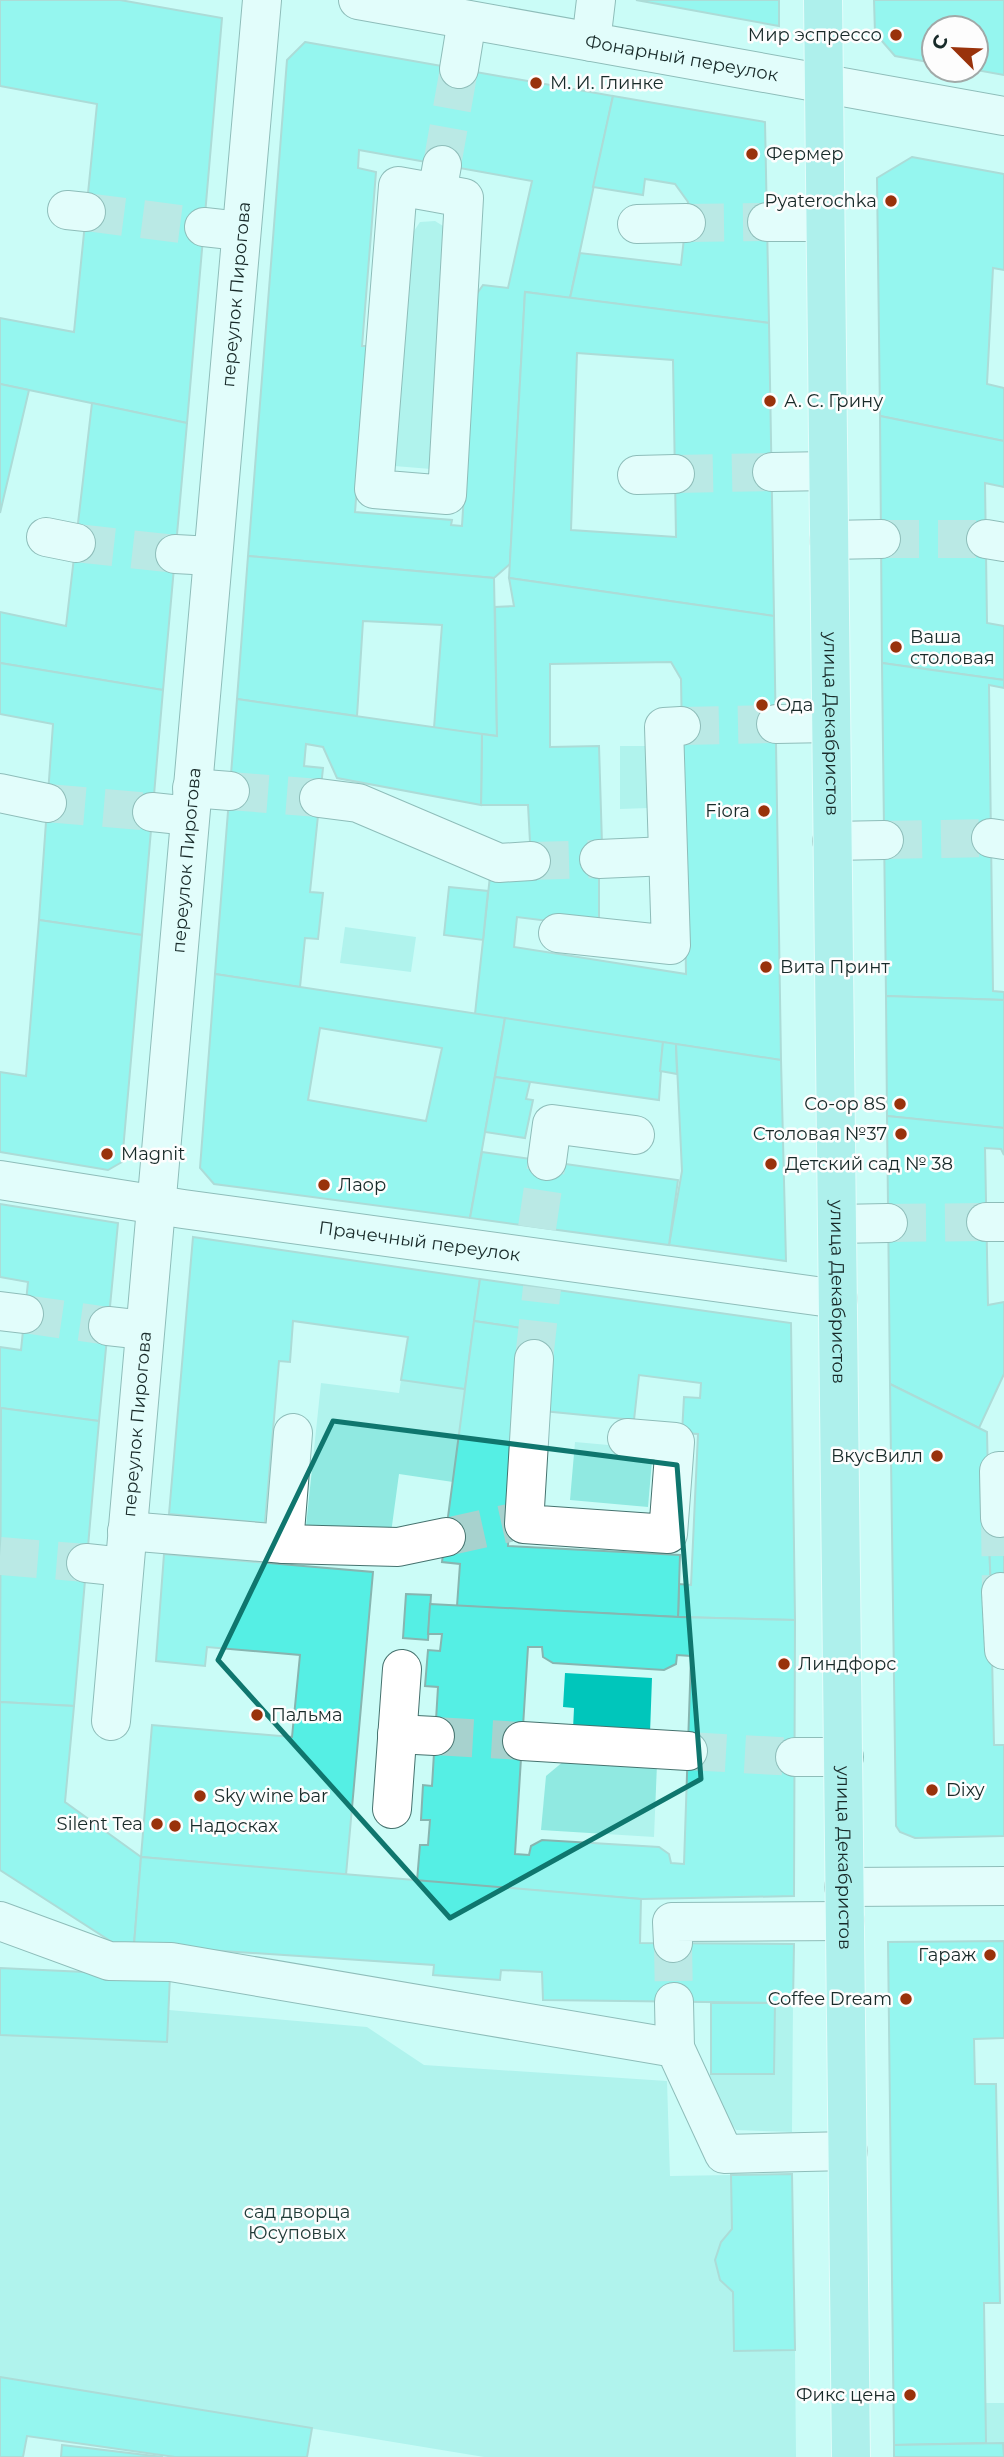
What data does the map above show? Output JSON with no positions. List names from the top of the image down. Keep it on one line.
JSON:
{"streets":{"main road":["улица Декабристов"],"street":["Фонарный переулок","переулок Пирогова","Прачечный переулок"]},"crossings":[["Фонарный переулок","улица Декабристов"],["переулок Пирогова","Прачечный переулок"],["улица Декабристов","Прачечный переулок"]],"parks":["сад дворца Юсуповых"],"places":["Мир эспрессо","М. И. Глинке","Фермер","Pyaterochka","А. С. Грину","Ваша столовая","Ода","Fiora","Вита Принт","Co-op 8S","Столовая №37","Magnit","Детский сад № 38","Лаор","ВкусВилл","Линдфорс","Пальма","Dixy","Sky wine bar","Silent Tea","Надосках","Гараж","Coffee Dream","Фикс цена"],"north":"top left"}
